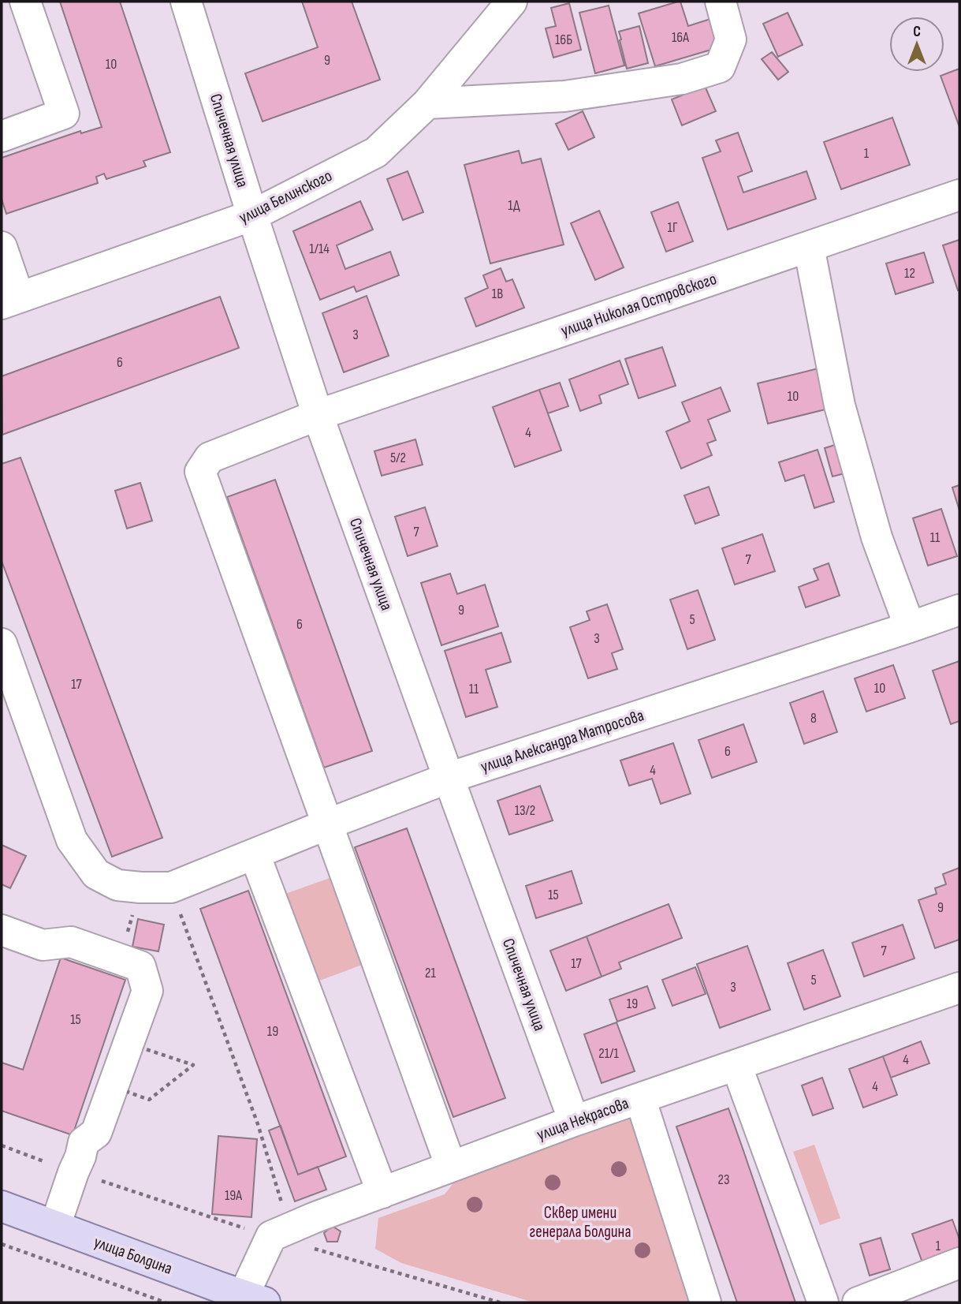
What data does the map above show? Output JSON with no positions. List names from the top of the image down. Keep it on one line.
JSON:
{"streets":{"main road":["улица Болдина"],"street":["Спичечная улица","улица Белинского","улица Николая Островского","улица Александра Матросова","улица Некрасова"]},"crossings":[["Спичечная улица","улица Белинского"],["Спичечная улица","улица Николая Островского"],["Спичечная улица","улица Александра Матросова"],["Спичечная улица","улица Некрасова"],["улица Николая Островского","улица Александра Матросова"],["улица Некрасова","улица Болдина"]],"parks":["Сквер имени генерала Болдина"],"house_numbers":["16А","16Б","9","10","1","1Д","1Г","1/14","12","1В","3","6","10","4","5/2","7","11","7","9","5","6","3","17","10","11","8","6","4","13/2","15","9","7","17","21","5","3","19","15","19","21/1","4","4","23","19А","1"],"north":"top"}
